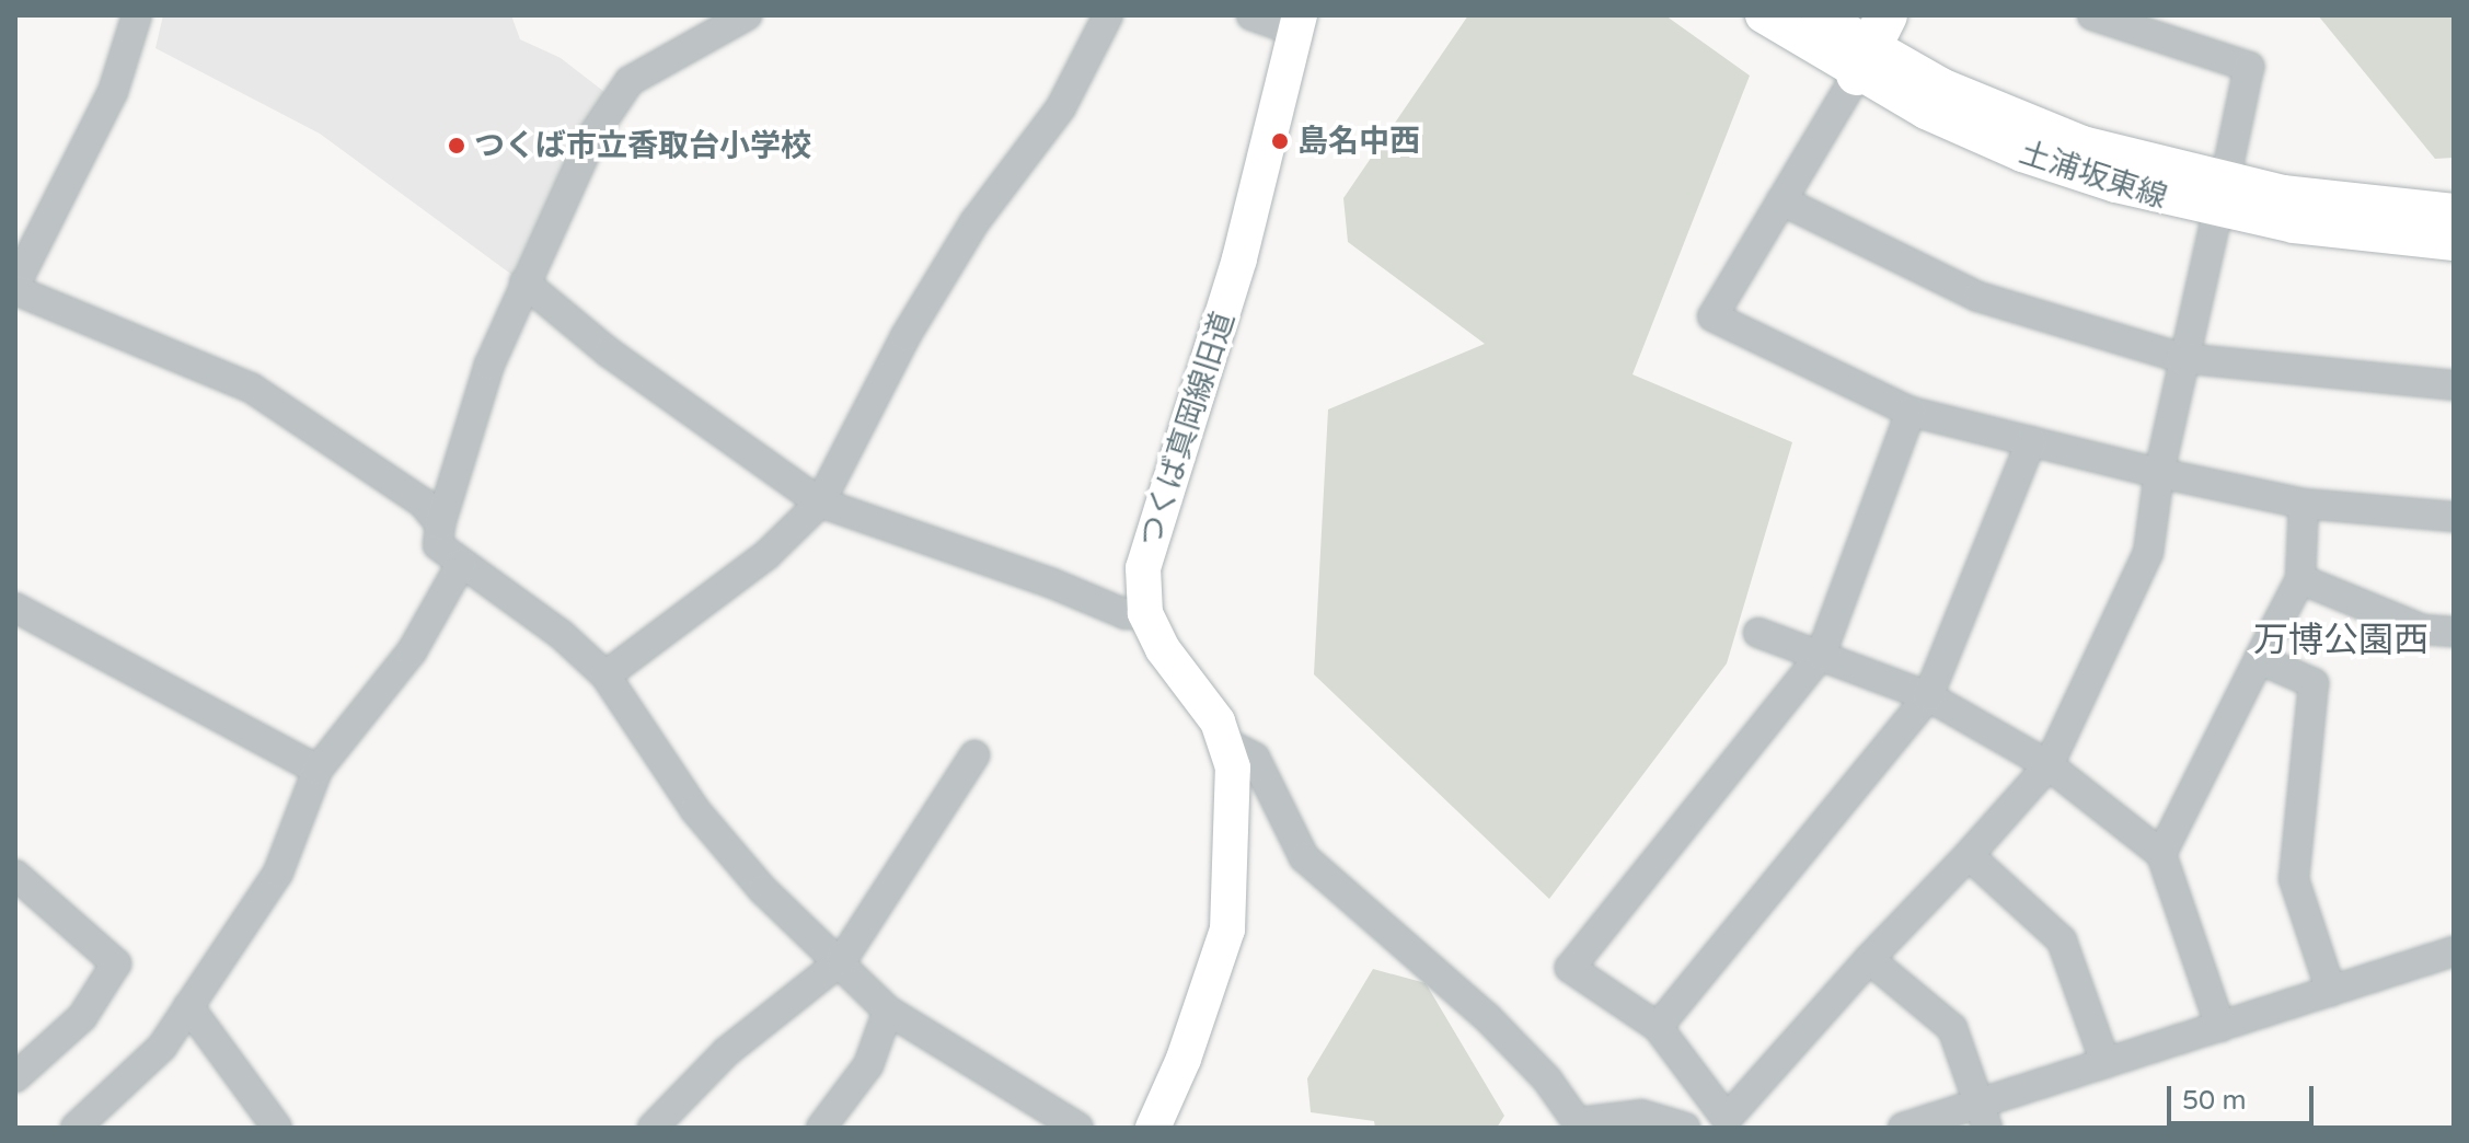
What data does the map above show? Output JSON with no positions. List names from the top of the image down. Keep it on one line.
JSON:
{"streets":{"main road":["土浦坂東線","つくば真岡線旧道"]},"districts":["万博公園西"],"places":["島名中西","つくば市立香取台小学校"],"scale_bar":"50 m"}
